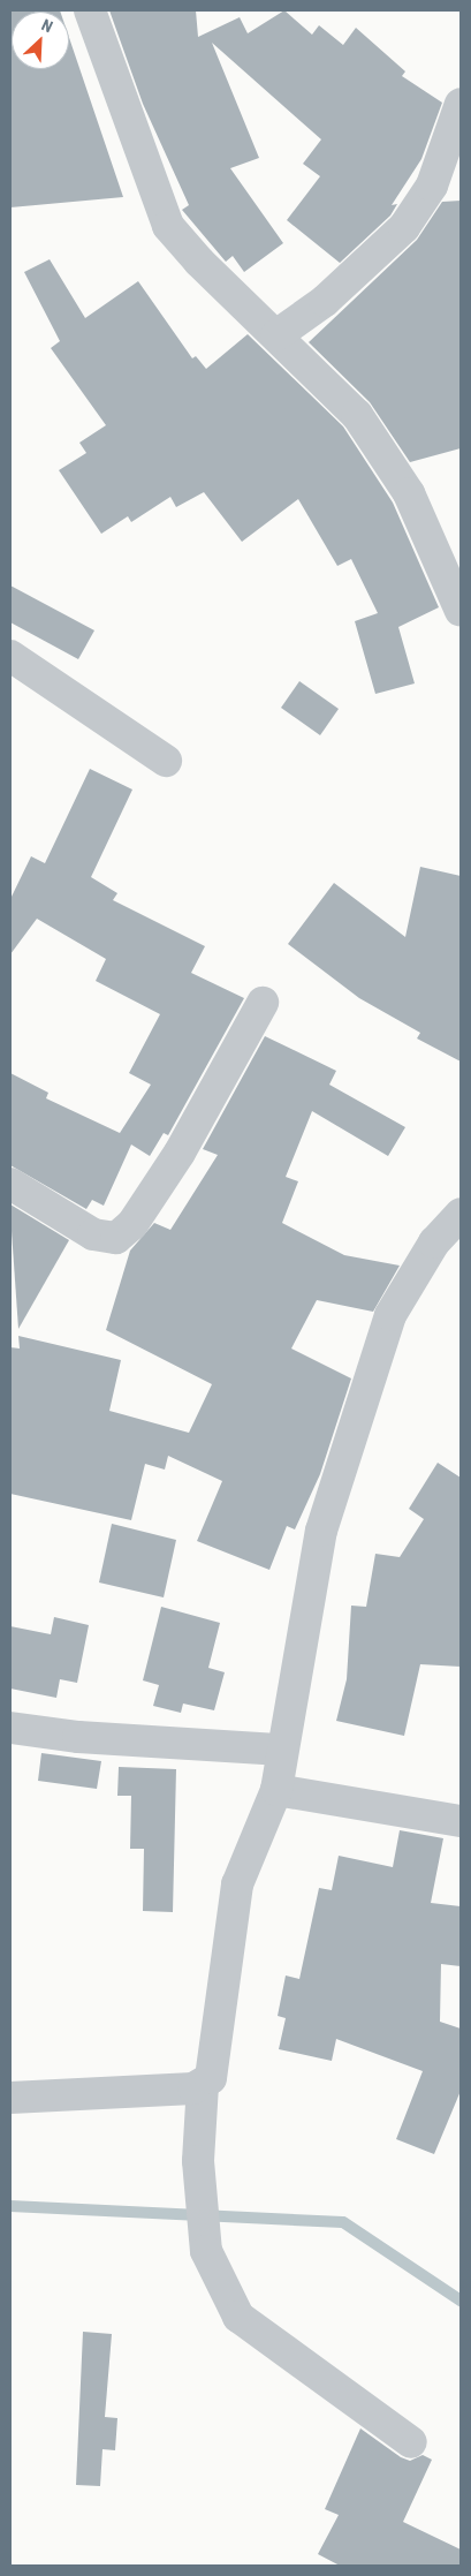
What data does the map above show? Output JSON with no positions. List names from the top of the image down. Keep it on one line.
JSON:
{"north":"top right"}
